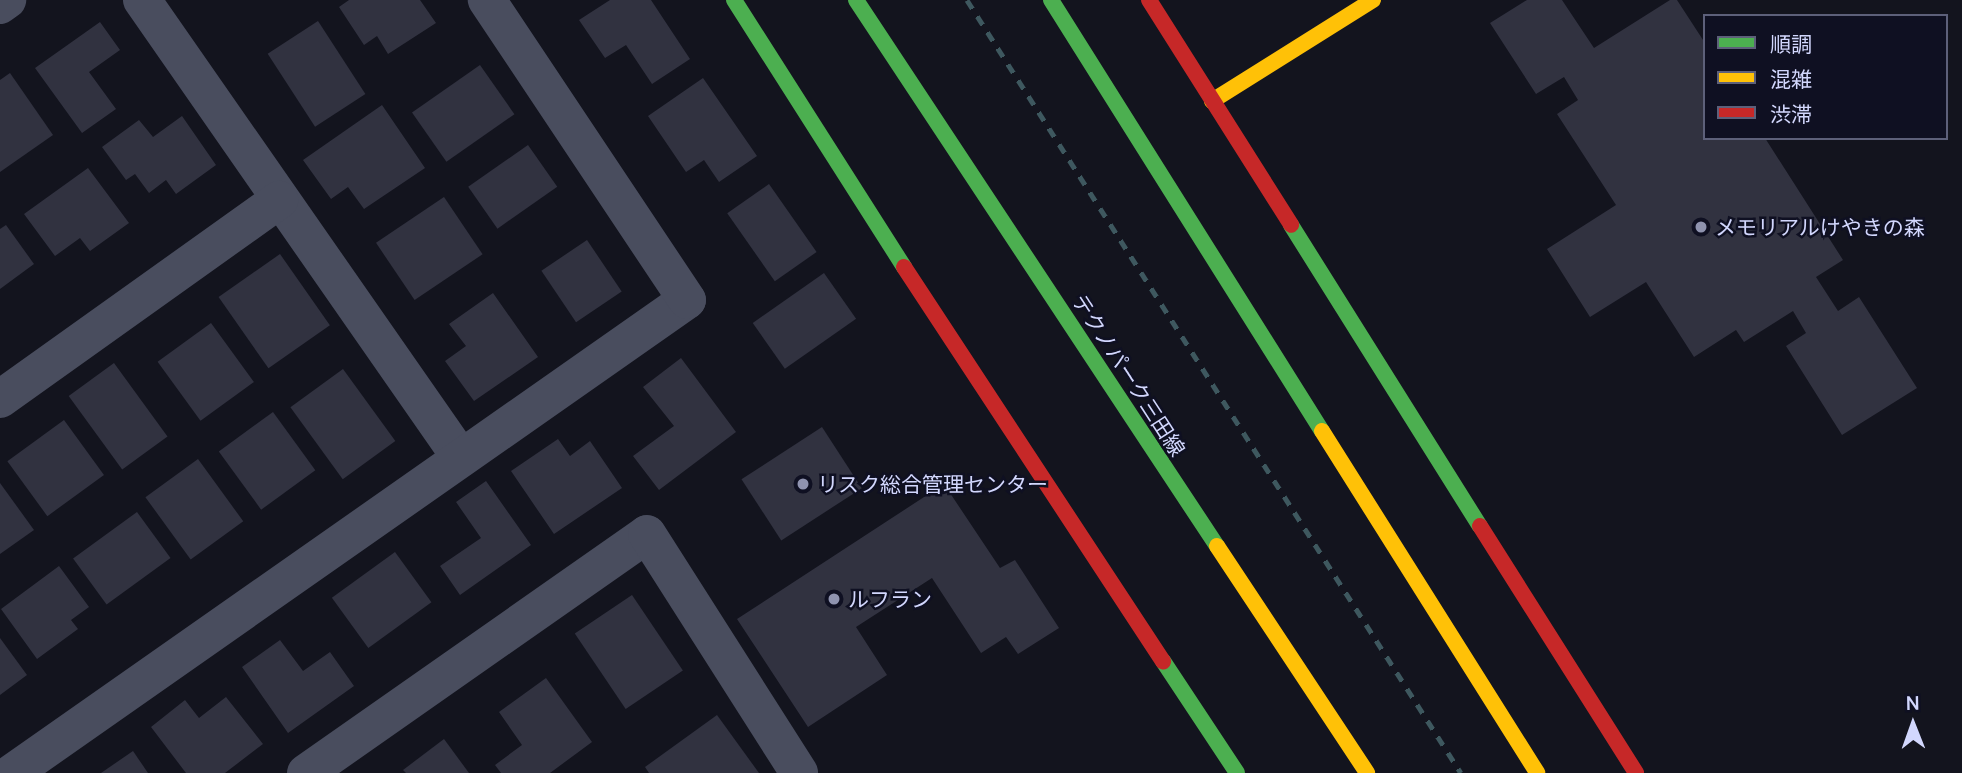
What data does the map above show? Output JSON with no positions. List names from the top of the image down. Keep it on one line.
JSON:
{"streets":{"main road":["テクノパーク三田線"]},"places":["メモリアルけやきの森","リスク総合管理センター","ルフラン"],"legend":["順調","混雑","渋滞"],"north":"top"}
